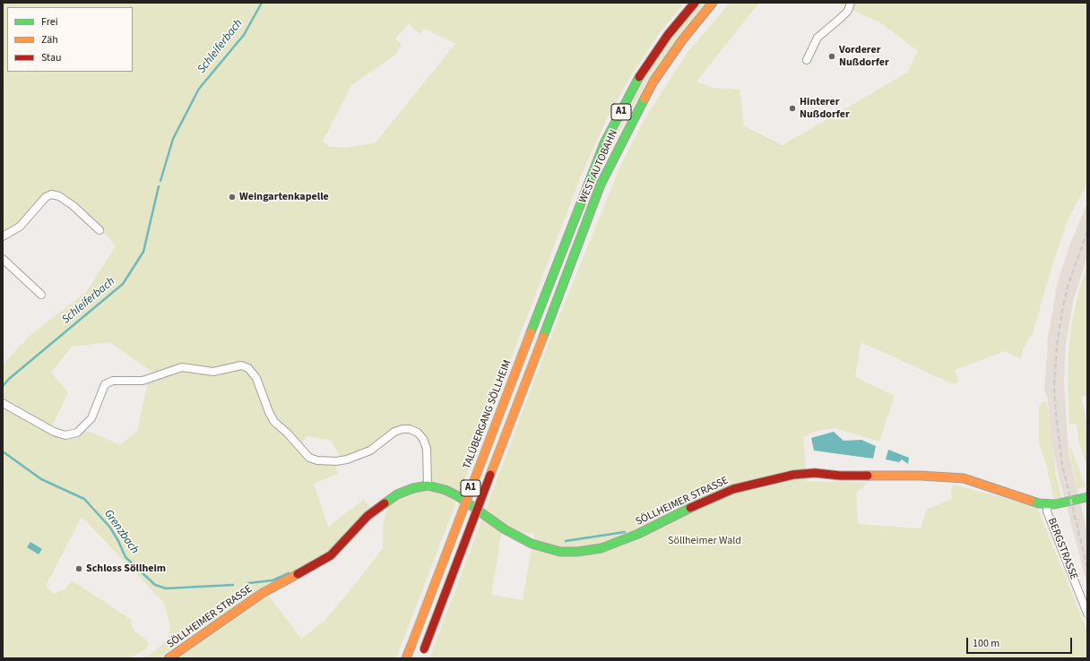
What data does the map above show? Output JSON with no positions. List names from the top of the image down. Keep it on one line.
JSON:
{"streets":{"main road":["A1","WEST AUTOBAHN","TALÜBERGANG SÖLLHEIM","SÖLLHEIMER STRASSE"],"street":["BERGSTRASSE"]},"crossings":[["WEST AUTOBAHN","TALÜBERGANG SÖLLHEIM"],["SÖLLHEIMER STRASSE","BERGSTRASSE"]],"water":["Schleiferbach","Grenzbach"],"parks":["Söllheimer Wald"],"places":["Vorderer Nußdorfer","Hinterer Nußdorfer","Weingartenkapelle","Schloss Söllheim"],"legend":["Frei","Zäh","Stau"],"scale_bar":"100 m"}
